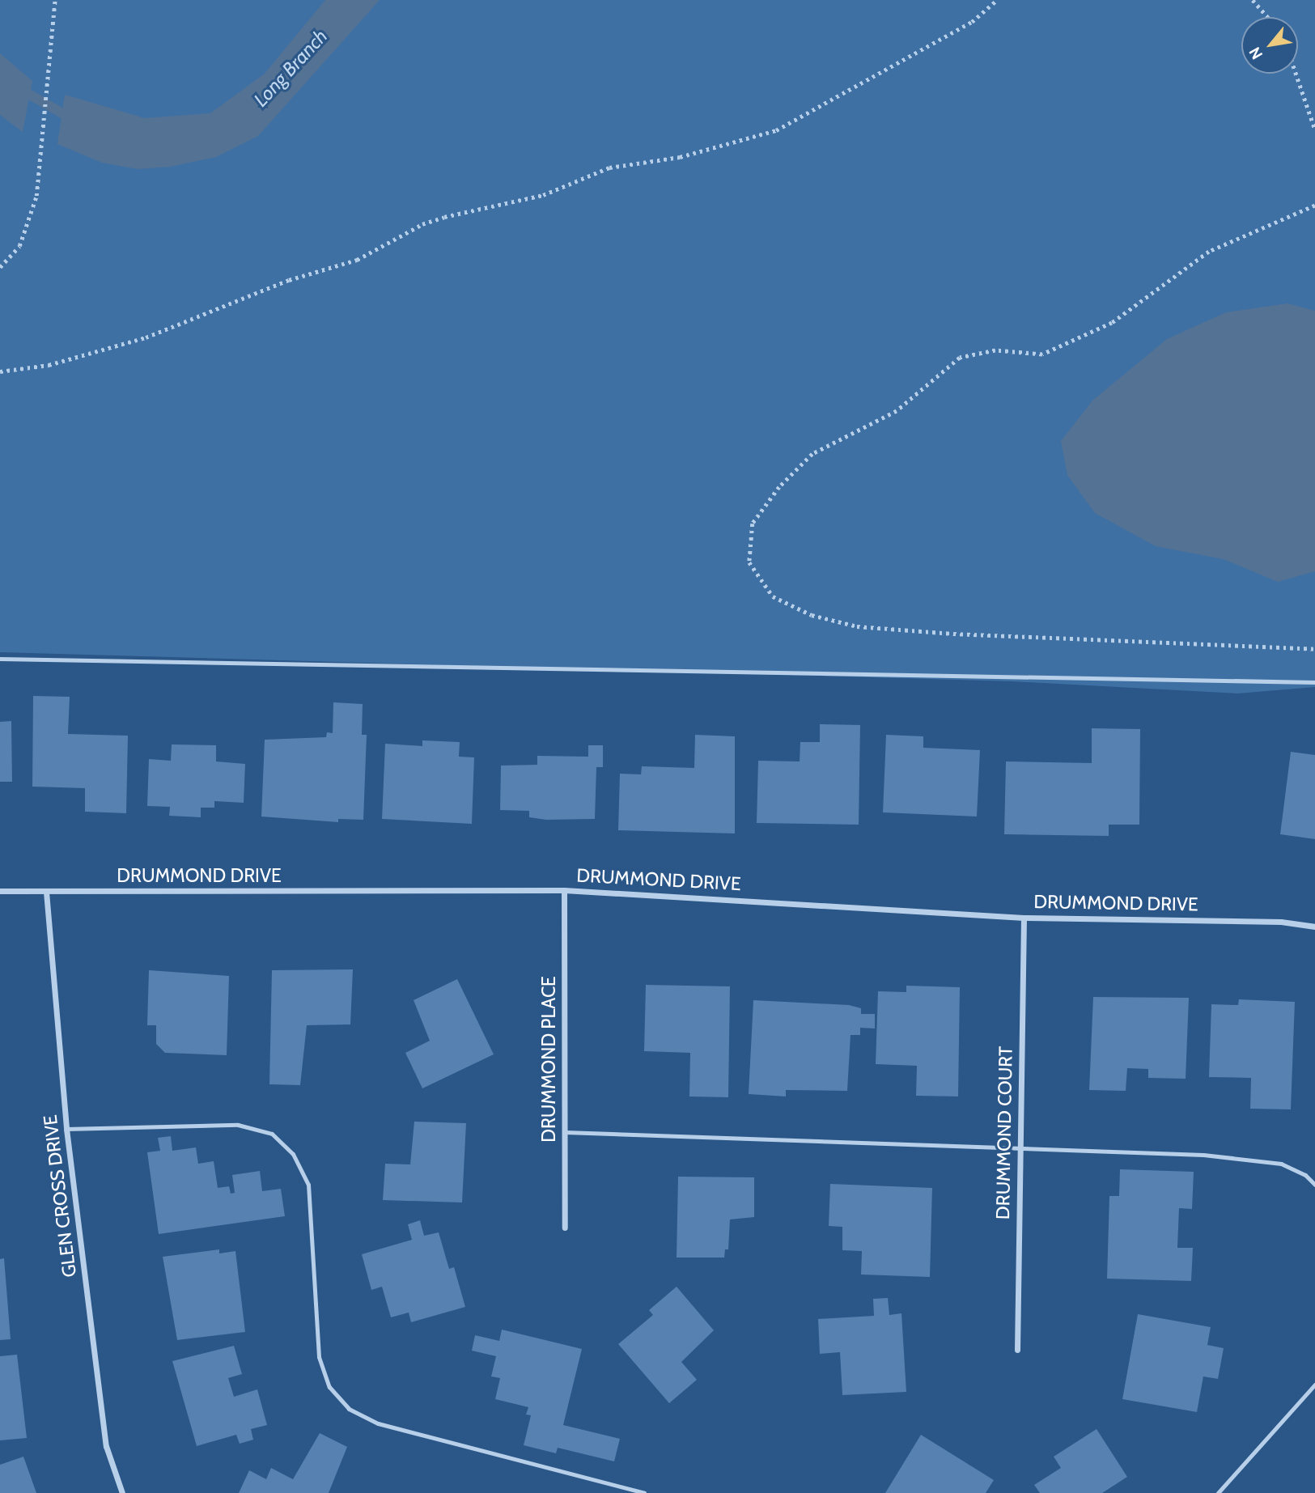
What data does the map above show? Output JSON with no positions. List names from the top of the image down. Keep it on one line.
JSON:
{"streets":{"street":["DRUMMOND DRIVE","DRUMMOND PLACE","DRUMMOND COURT","GLEN CROSS DRIVE"]},"crossings":[["DRUMMOND DRIVE","DRUMMOND PLACE"],["DRUMMOND DRIVE","DRUMMOND COURT"],["DRUMMOND DRIVE","GLEN CROSS DRIVE"]],"water":["Long Branch"],"north":"bottom left"}
